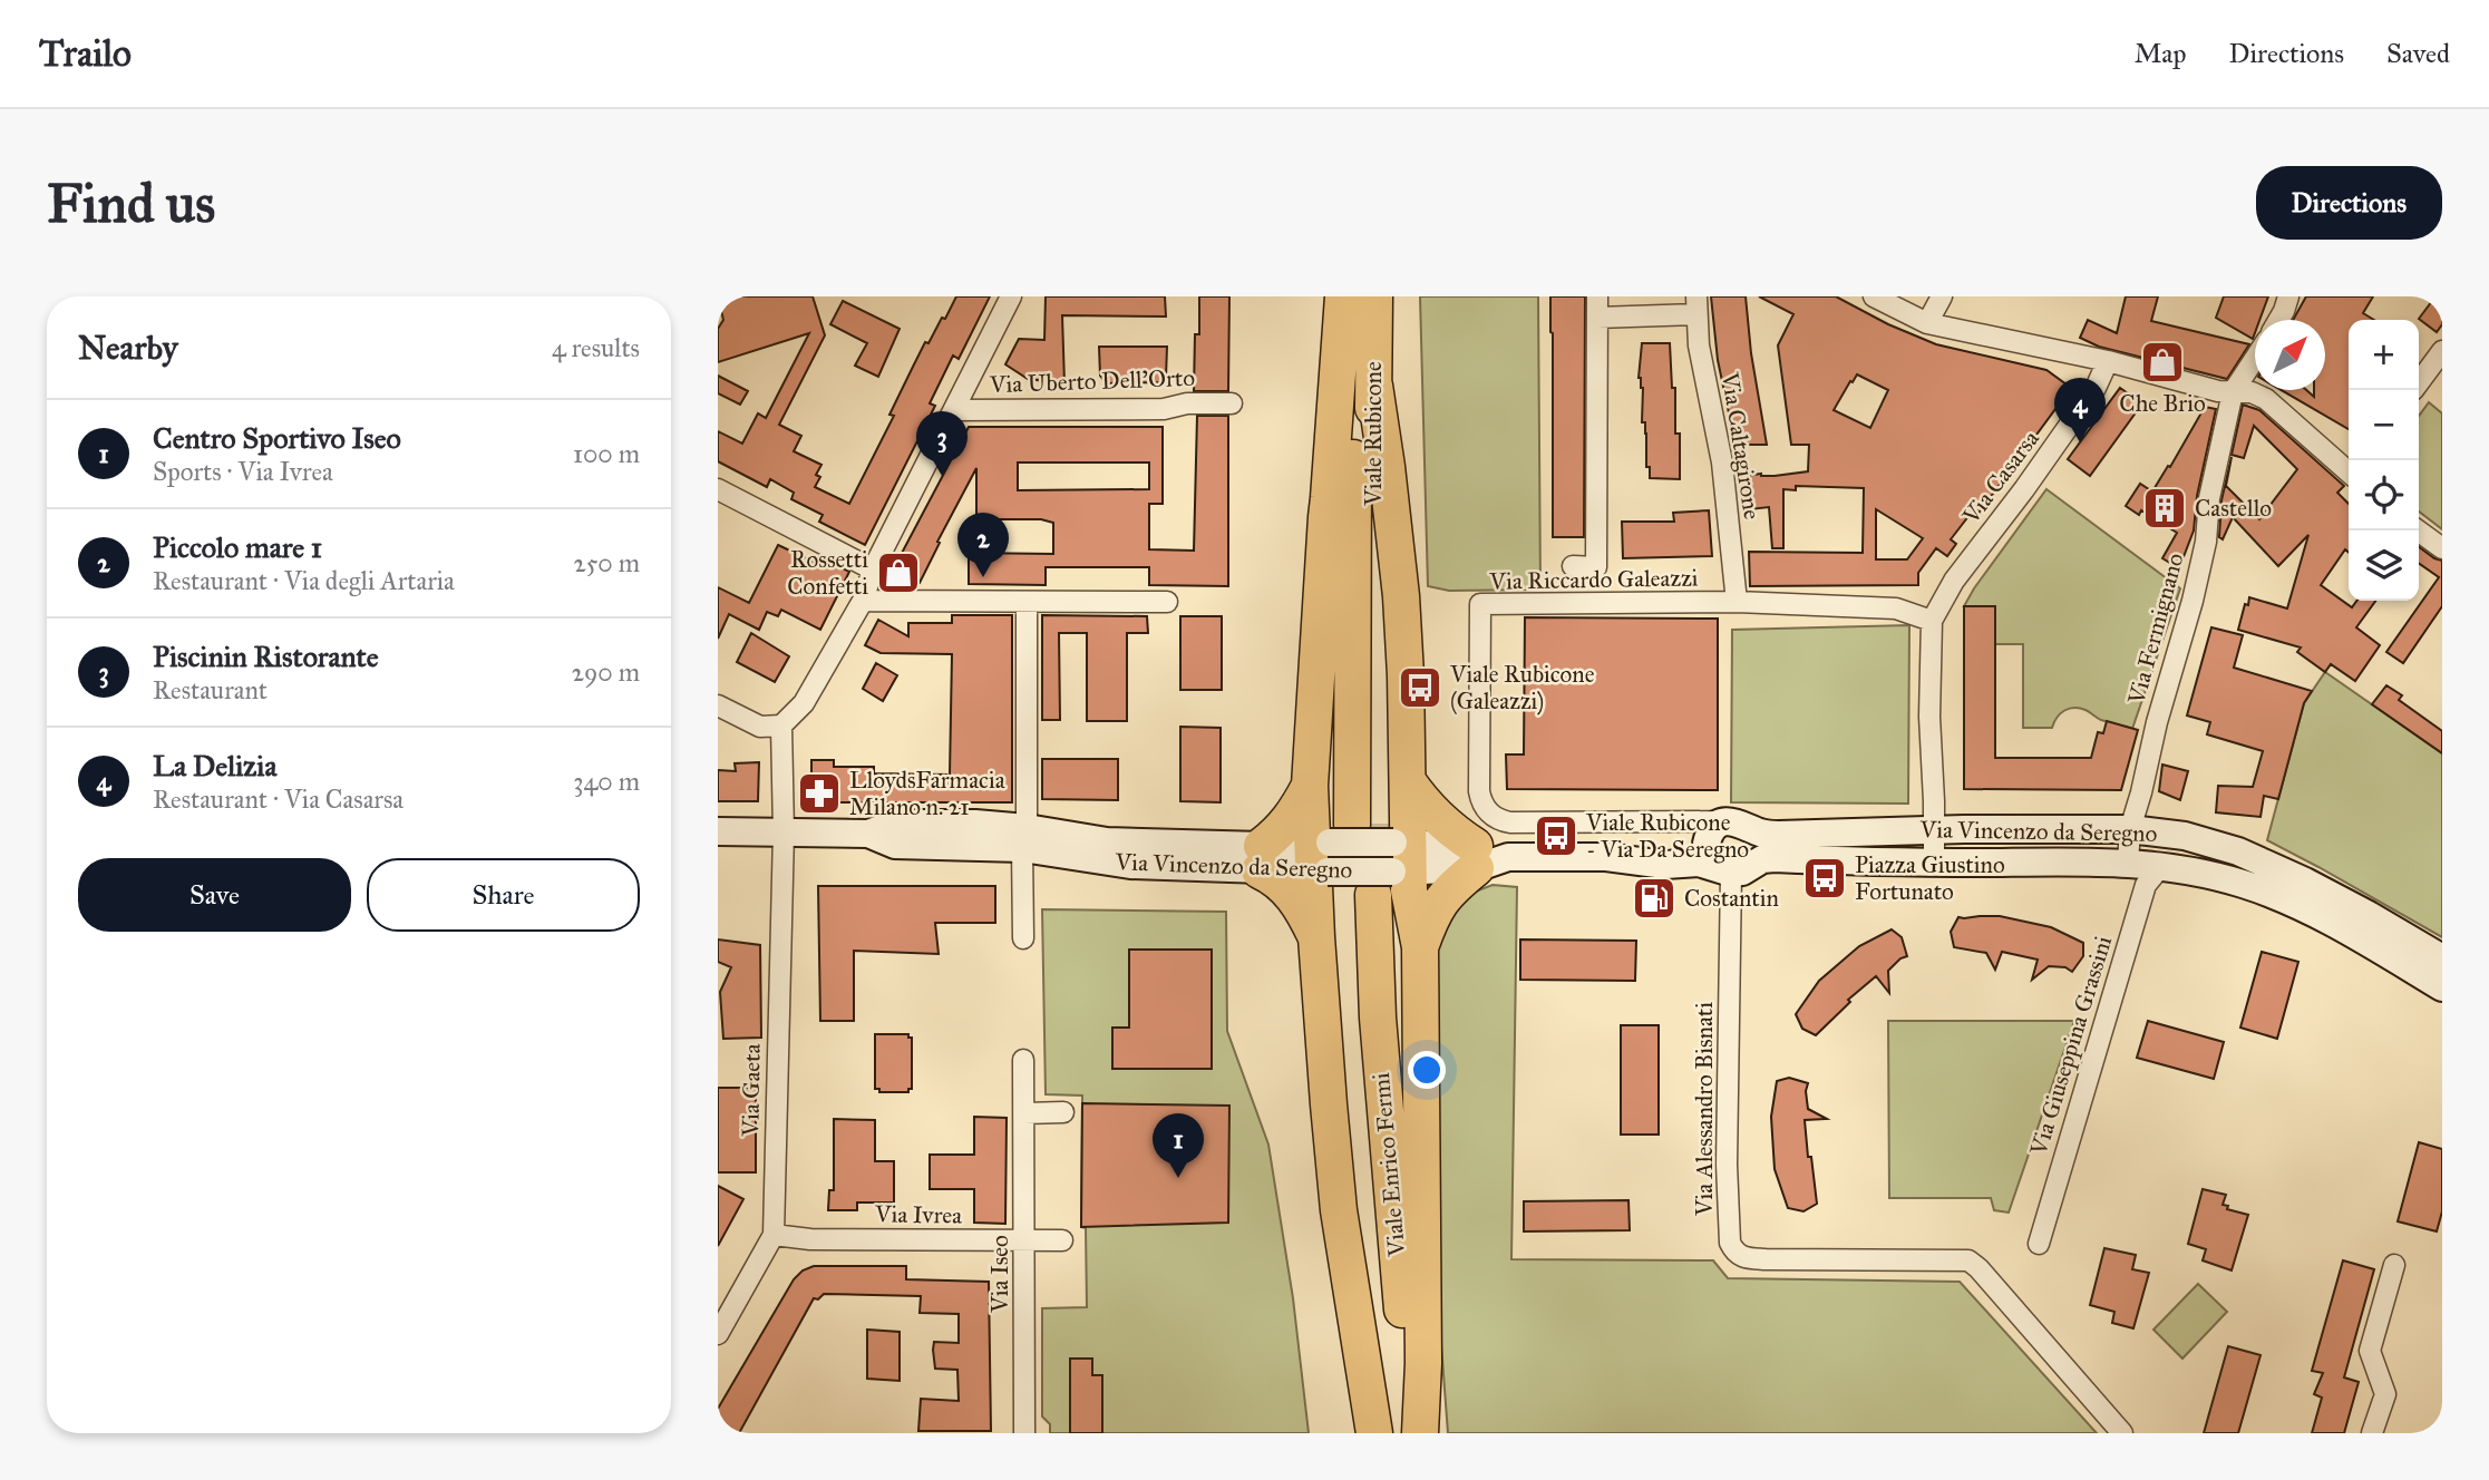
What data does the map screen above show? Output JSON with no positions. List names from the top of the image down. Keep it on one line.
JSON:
{"streets":{"highway":["Viale Rubicone","Viale Enrico Fermi"],"main road":["Via Vincenzo da Seregno"],"street":["Via Uberto Dell'Orto","Via Caltagirone","Via Casarsa","Via Riccardo Galeazzi","Via Fermignano","Via Giuseppina Grassini","Via Gaeta","Via Alessandro Bisnati","Via Ivrea","Via Iseo"]},"crossings":[["Viale Rubicone","Viale Enrico Fermi"],["Via Caltagirone","Via Riccardo Galeazzi"],["Via Riccardo Galeazzi","Via Vincenzo da Seregno"],["Via Fermignano","Via Vincenzo da Seregno"],["Via Vincenzo da Seregno","Via Giuseppina Grassini"],["Via Vincenzo da Seregno","Via Gaeta"],["Via Vincenzo da Seregno","Via Alessandro Bisnati"],["Via Vincenzo da Seregno","Viale Enrico Fermi"],["Via Gaeta","Via Ivrea"],["Via Ivrea","Via Iseo"]],"places":{"shop":["Che Brio","Rossetti Confetti"],"building":["Castello"],"bus stop":["Viale Rubicone (Galeazzi)","Viale Rubicone - Via Da Seregno","Piazza Giustino Fortunato"],"pharmacy":["LloydsFarmacia Milano n. 21"],"fuel station":["Costantin"]},"north":"top right","page":{"header":"Trailo","nav":["Map","Directions","Saved"],"buttons":["Directions",["Save","Share"]],"title":"Find us","heading":["Nearby","4 results"],"map_buttons":["+","−"],"pins":["4","3","2","1"],"list":[{"mark":"1","name":"Centro Sportivo Iseo","note":"Sports · Via Ivrea","value":"100 m"},{"mark":"2","name":"Piccolo mare 1","note":"Restaurant · Via degli Artaria","value":"250 m"},{"mark":"3","name":"Piscinin Ristorante","note":"Restaurant","value":"290 m"},{"mark":"4","name":"La Delizia","note":"Restaurant · Via Casarsa","value":"340 m"}]}}
